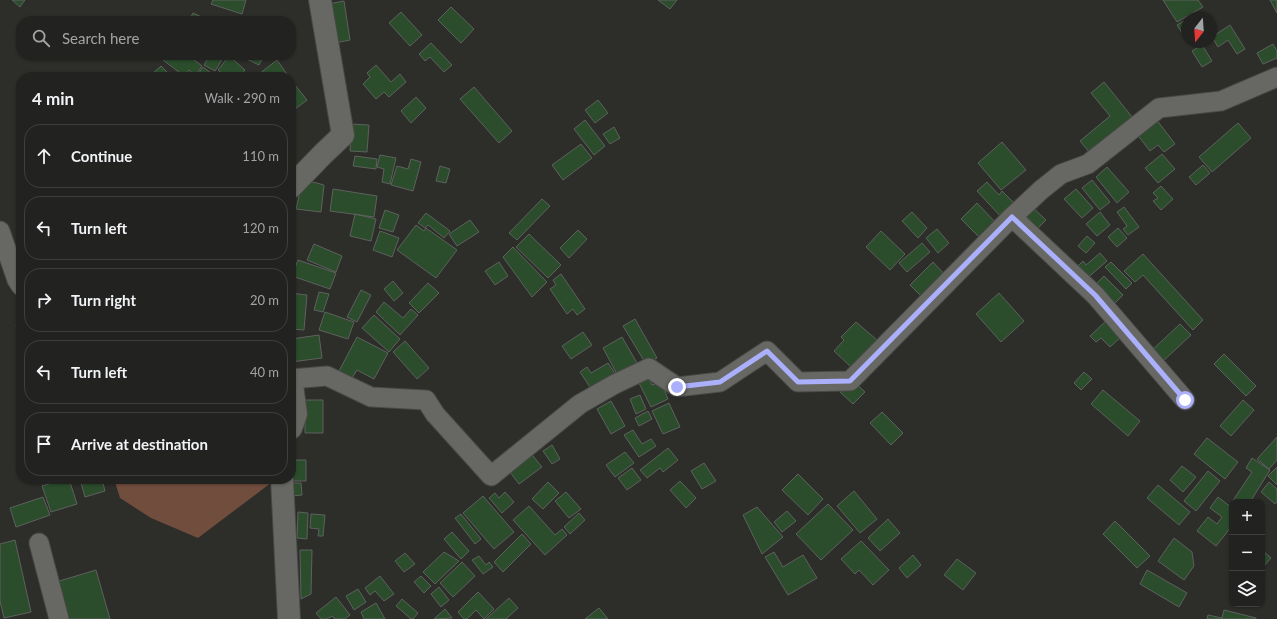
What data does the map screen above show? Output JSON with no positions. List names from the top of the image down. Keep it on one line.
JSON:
{"north":"bottom","page":{"search":"Search here","heading":["4 min","Walk · 290 m"],"list":[["Continue","110 m"],["Turn left","120 m"],["Turn right","20 m"],["Turn left","40 m"],"Arrive at destination"],"map_buttons":["+","−"]}}
